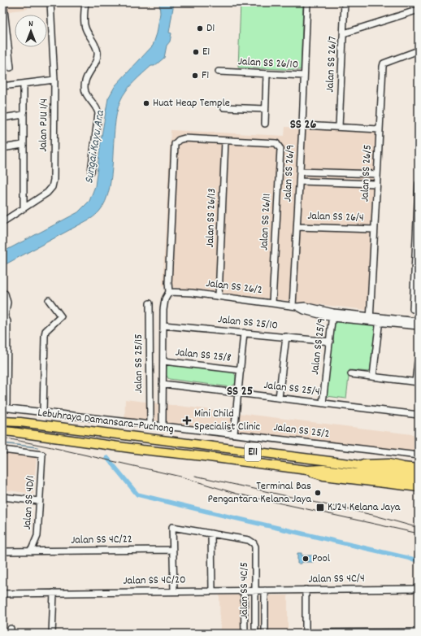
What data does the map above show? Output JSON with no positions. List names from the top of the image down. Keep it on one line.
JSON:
{"streets":{"highway":["Lebuhraya Damansara–Puchong","E11"],"street":["Jalan SS 26/10","Jalan SS 26/7","Jalan PJU 1/4","Jalan SS 26/9","Jalan SS 26/5","Jalan SS 26/4","Jalan SS 26/13","Jalan SS 26/11","Jalan SS 26/2","Jalan SS 25/10","Jalan SS 25/9","Jalan SS 25/8","Jalan SS 25/15","Jalan SS 25/4","Jalan SS 25/2","Jalan SS 4D/1","Jalan SS 4C/22","Jalan SS 4C/4","Jalan SS 4C/20","Jalan SS 4C/5"]},"crossings":[["Jalan SS 26/10","Jalan SS 26/9"],["Jalan SS 26/9","Jalan SS 26/4"],["Jalan SS 26/9","Jalan SS 26/2"],["Jalan SS 26/5","Jalan SS 26/4"],["Jalan SS 26/5","Jalan SS 26/2"],["Jalan SS 26/13","Jalan SS 26/11"],["Jalan SS 26/13","Jalan SS 26/2"],["Jalan SS 26/11","Jalan SS 26/2"],["Jalan SS 26/2","Jalan SS 25/9"],["Jalan SS 25/10","Jalan SS 25/9"],["Jalan SS 25/9","Jalan SS 25/4"],["Jalan SS 25/15","Jalan SS 25/2"],["Jalan SS 4D/1","Jalan SS 4C/22"],["Jalan SS 4C/4","Jalan SS 4C/20"],["Jalan SS 4C/4","Jalan SS 4C/5"],["Jalan SS 4C/20","Jalan SS 4C/5"]],"districts":["SS 26","SS 25"],"water":["Sungai Kayu Ara"],"places":{"other":["D1","E1","F1","Huat Heap Temple","Terminal Bas Pengantara Kelana Jaya","Pool"],"health":["Mini Child Specialist Clinic"],"transit":["KJ24 Kelana Jaya"]},"north":"top"}
